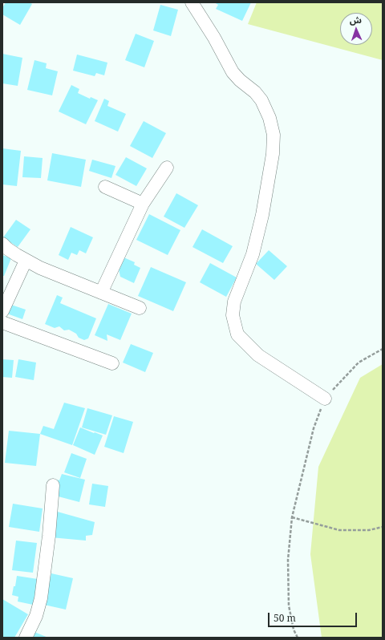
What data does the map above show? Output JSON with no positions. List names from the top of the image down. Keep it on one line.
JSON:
{"scale_bar":"50 m","north":"top"}
